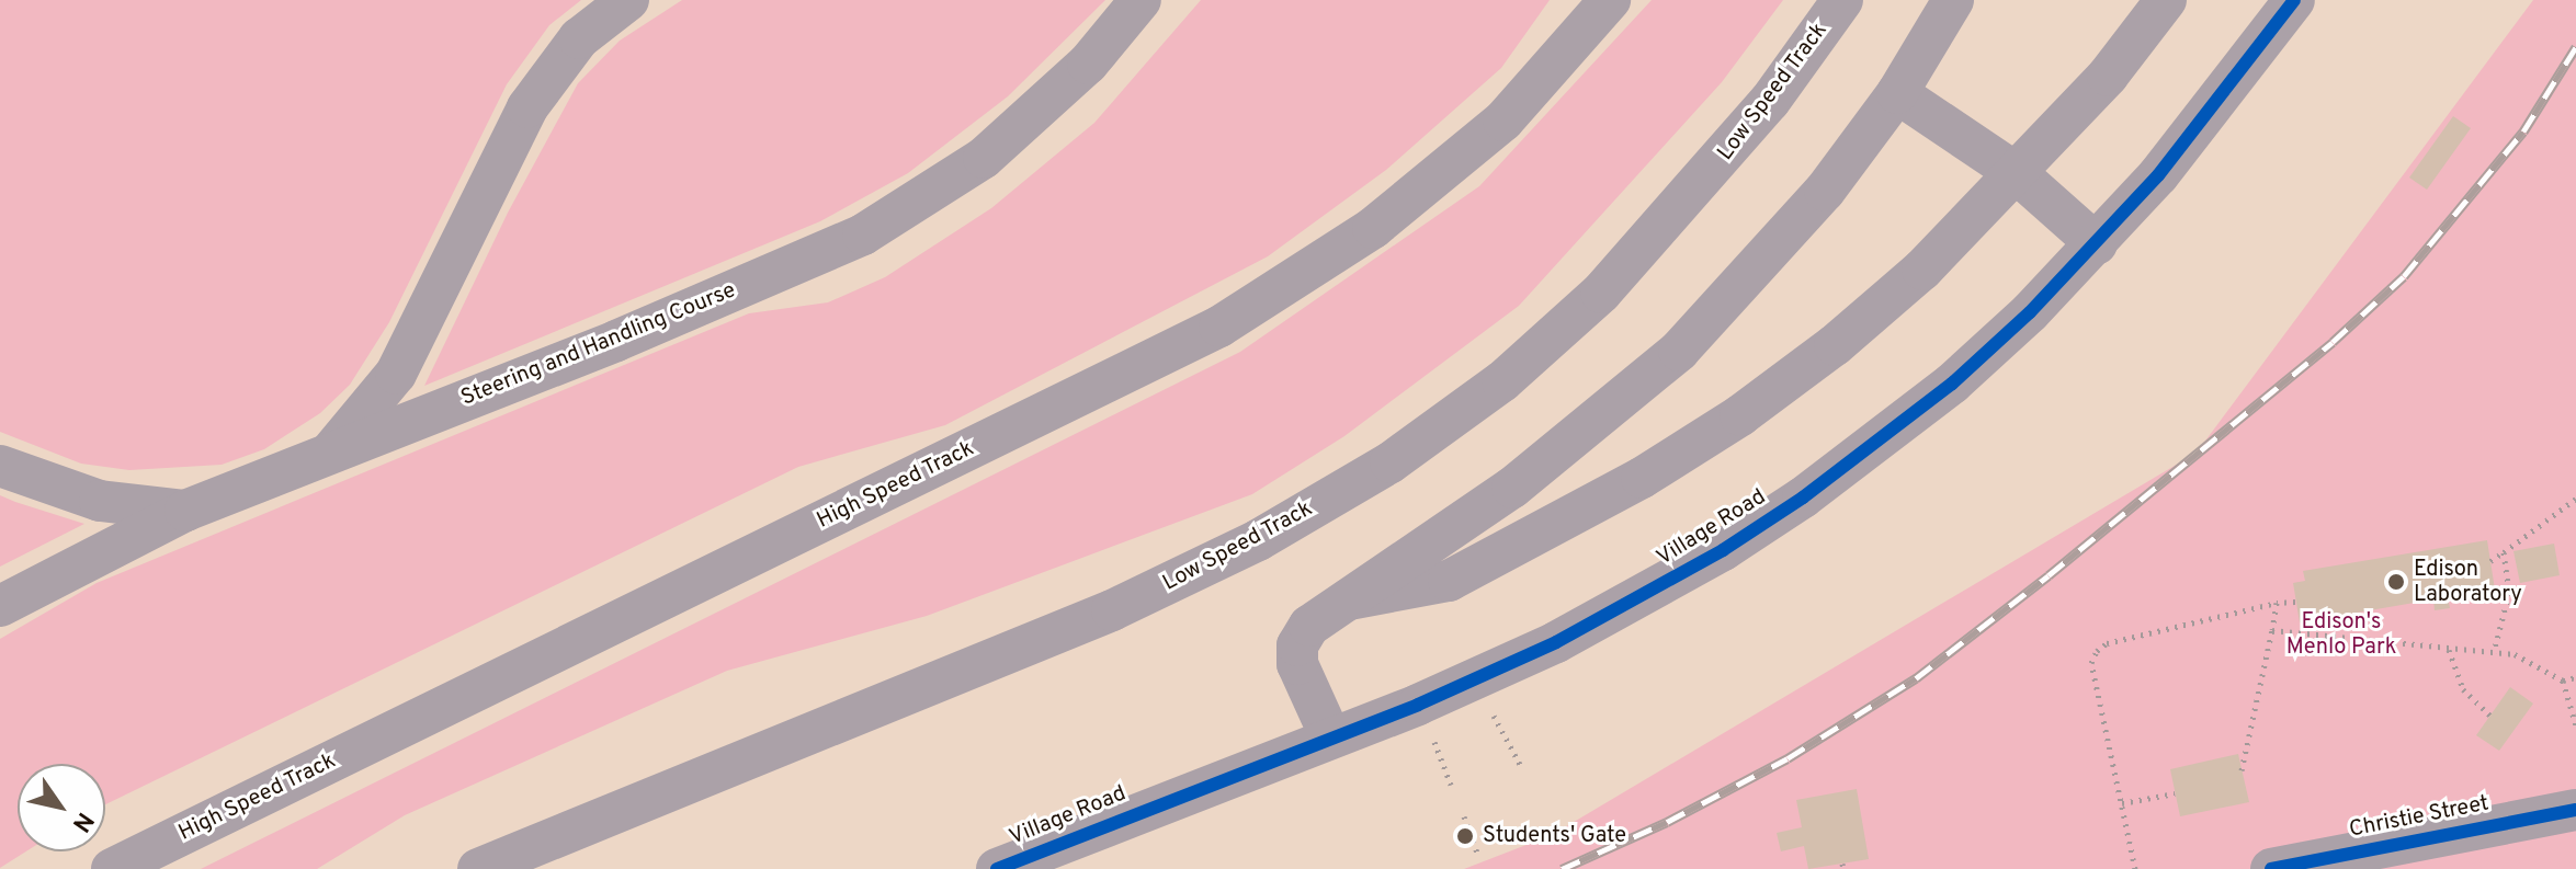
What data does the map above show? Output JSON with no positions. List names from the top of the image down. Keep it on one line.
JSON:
{"streets":{"street":["Low Speed Track","Steering and Handling Course","High Speed Track","Village Road","Christie Street"]},"parks":["Edison's Menlo Park"],"places":["Edison Laboratory","Students' Gate"],"north":"bottom right"}
